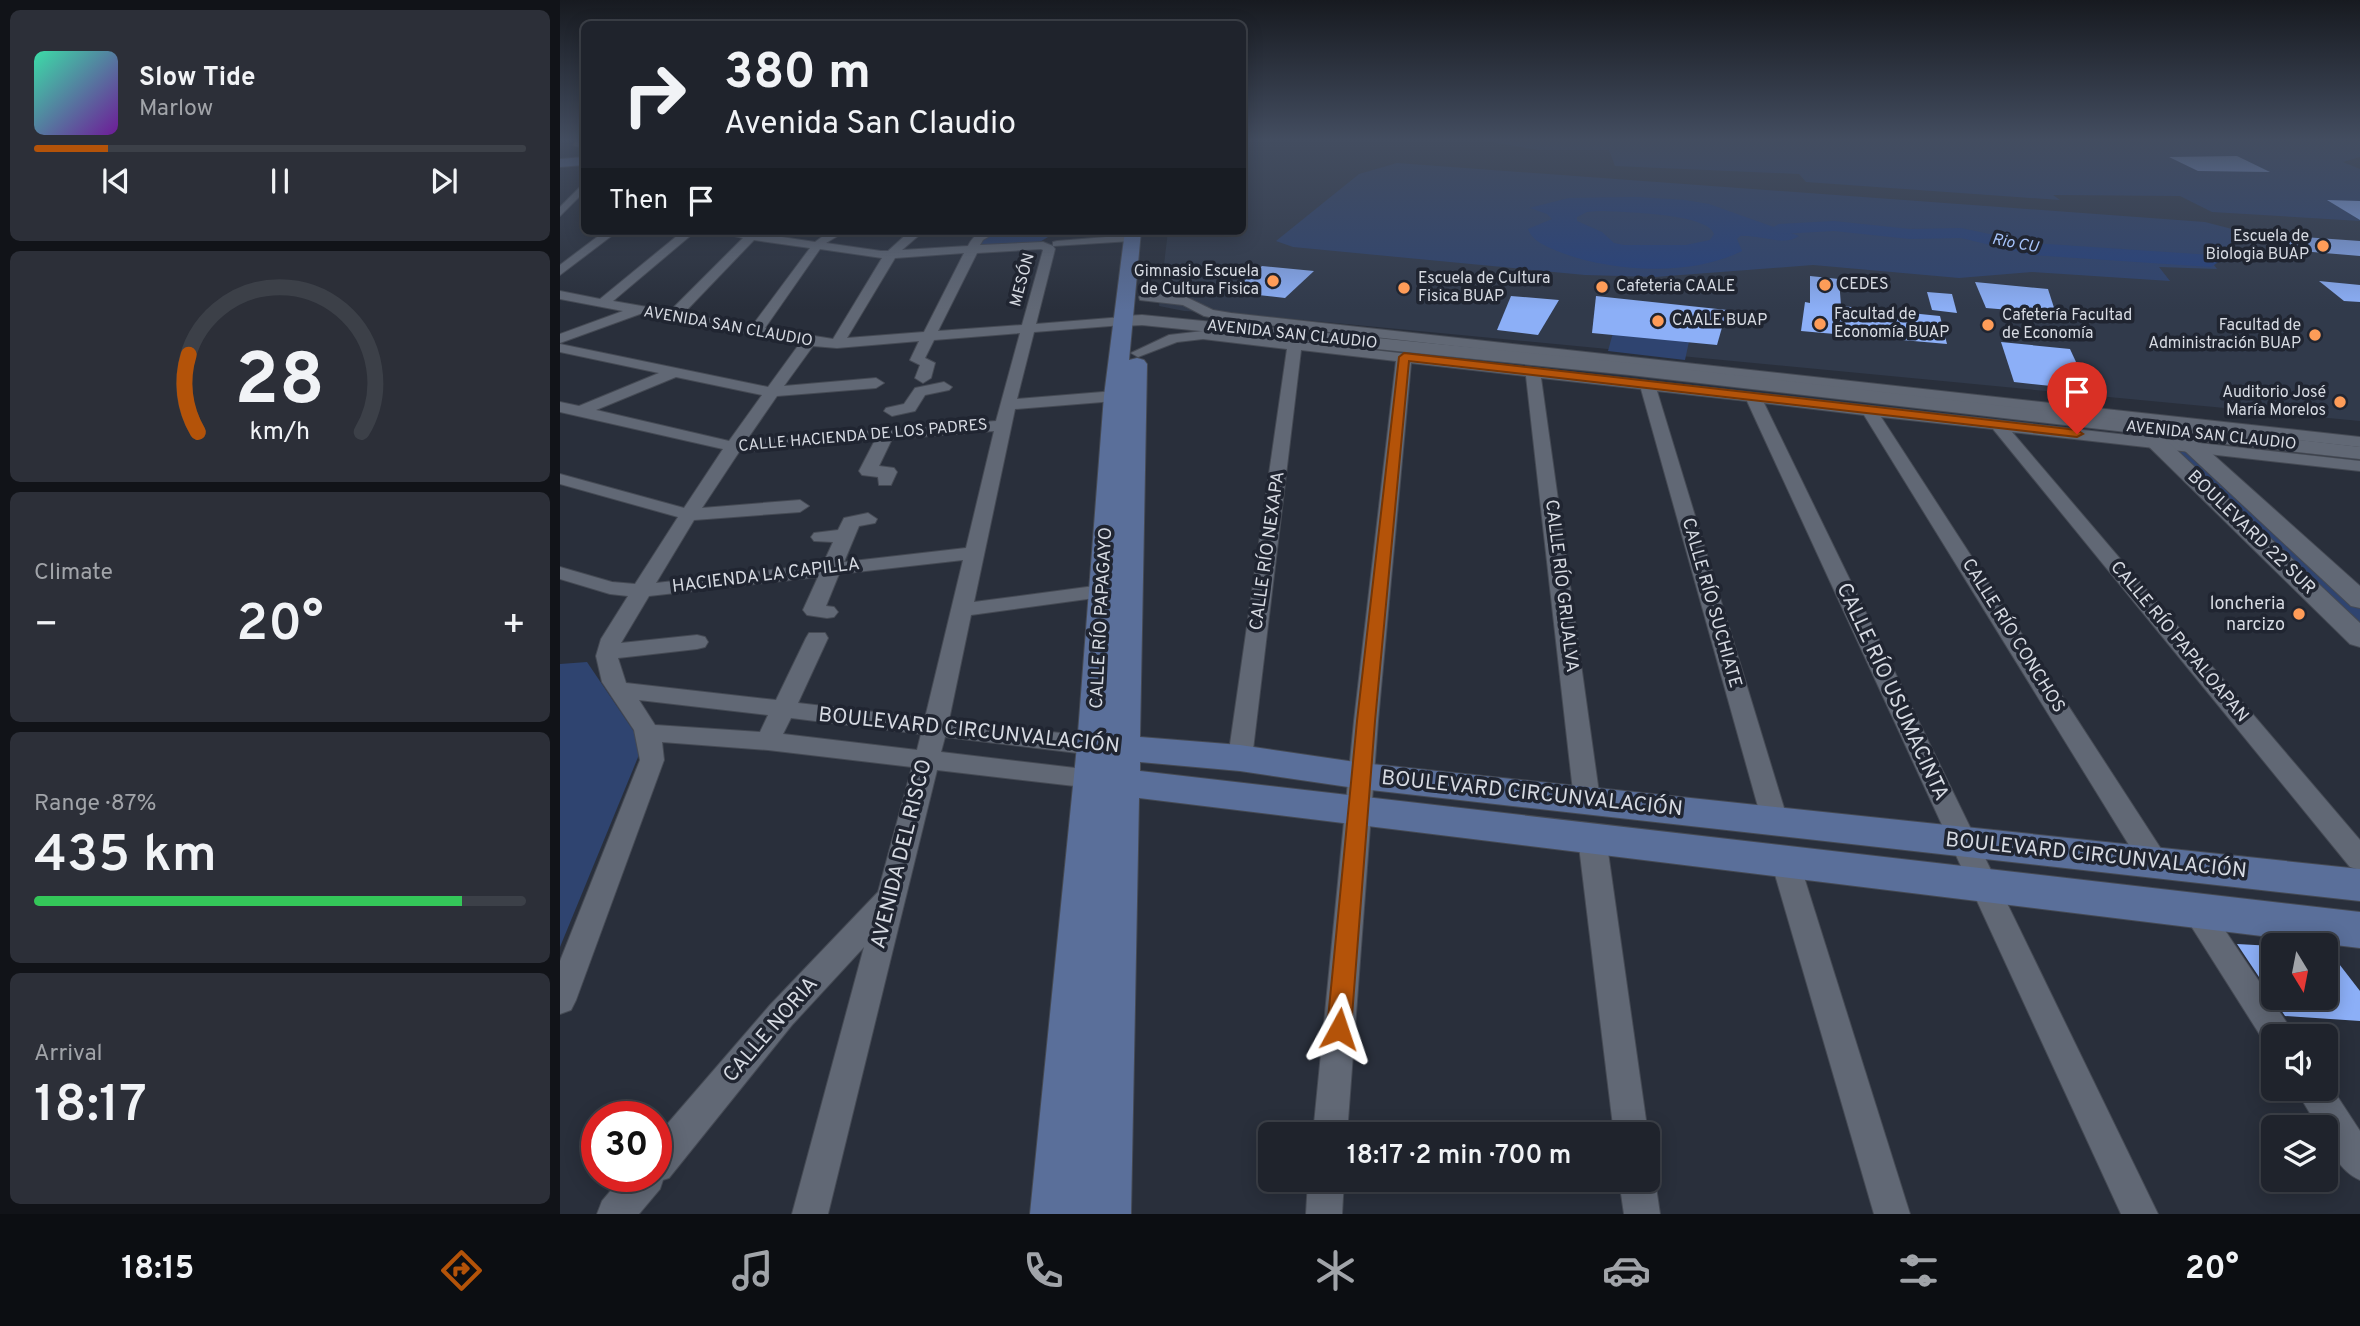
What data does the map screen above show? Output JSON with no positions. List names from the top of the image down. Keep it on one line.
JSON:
{"streets":{"main road":["CALLE RÍO PAPAGAYO","BOULEVARD CIRCUNVALACIÓN"],"street":["MESÓN","AVENIDA SAN CLAUDIO","CALLE HACIENDA DE LOS PADRES","BOULEVARD 22 SUR","CALLE RÍO NEXAPA","HACIENDA LA CAPILLA","CALLE RÍO GRIJALVA","CALLE RÍO SUCHIATE","CALLE RÍO CONCHOS","CALLE RÍO PAPALOAPAN","CALLE RÍO USUMACINTA","AVENIDA DEL RISCO","CALLE NORIA"]},"crossings":[["MESÓN","AVENIDA SAN CLAUDIO"],["MESÓN","CALLE RÍO PAPAGAYO"],["MESÓN","AVENIDA DEL RISCO"],["AVENIDA SAN CLAUDIO","BOULEVARD 22 SUR"],["AVENIDA SAN CLAUDIO","CALLE RÍO NEXAPA"],["AVENIDA SAN CLAUDIO","CALLE RÍO GRIJALVA"],["AVENIDA SAN CLAUDIO","CALLE RÍO SUCHIATE"],["AVENIDA SAN CLAUDIO","CALLE RÍO PAPAGAYO"],["AVENIDA SAN CLAUDIO","CALLE RÍO CONCHOS"],["AVENIDA SAN CLAUDIO","CALLE RÍO PAPALOAPAN"],["AVENIDA SAN CLAUDIO","CALLE RÍO USUMACINTA"],["AVENIDA SAN CLAUDIO","AVENIDA DEL RISCO"],["CALLE HACIENDA DE LOS PADRES","CALLE RÍO PAPAGAYO"],["CALLE HACIENDA DE LOS PADRES","AVENIDA DEL RISCO"],["CALLE RÍO NEXAPA","BOULEVARD CIRCUNVALACIÓN"],["HACIENDA LA CAPILLA","AVENIDA DEL RISCO"],["CALLE RÍO GRIJALVA","BOULEVARD CIRCUNVALACIÓN"],["CALLE RÍO SUCHIATE","BOULEVARD CIRCUNVALACIÓN"],["CALLE RÍO PAPAGAYO","BOULEVARD CIRCUNVALACIÓN"],["CALLE RÍO CONCHOS","BOULEVARD CIRCUNVALACIÓN"],["CALLE RÍO USUMACINTA","BOULEVARD CIRCUNVALACIÓN"],["BOULEVARD CIRCUNVALACIÓN","AVENIDA DEL RISCO"],["AVENIDA DEL RISCO","CALLE NORIA"]],"water":["Rio CU"],"places":["Escuela de Biologia BUAP","Gimnasio Escuela de Cultura Fisica","CEDES","Cafeteria CAALE","Escuela de Cultura Fisica BUAP","CAALE BUAP","Facultad de Economía BUAP","Cafetería Facultad de Economía","Facultad de Administración BUAP","Auditorio José María Morelos","loncheria narcizo"],"north":"bottom","page":{"turn":["380 m","Avenida San Claudio"],"song":["Slow Tide","Marlow"],"then":"Then","tile":["Climate",["Range · 87%","435 km"],["Arrival","18:17"]],"heat":["−","20°","+"],"limit":"30","trip":"18:17 · 2 min · 700 m","tabs":["18:15","20°"],"gauge":["28","km/h"]}}
